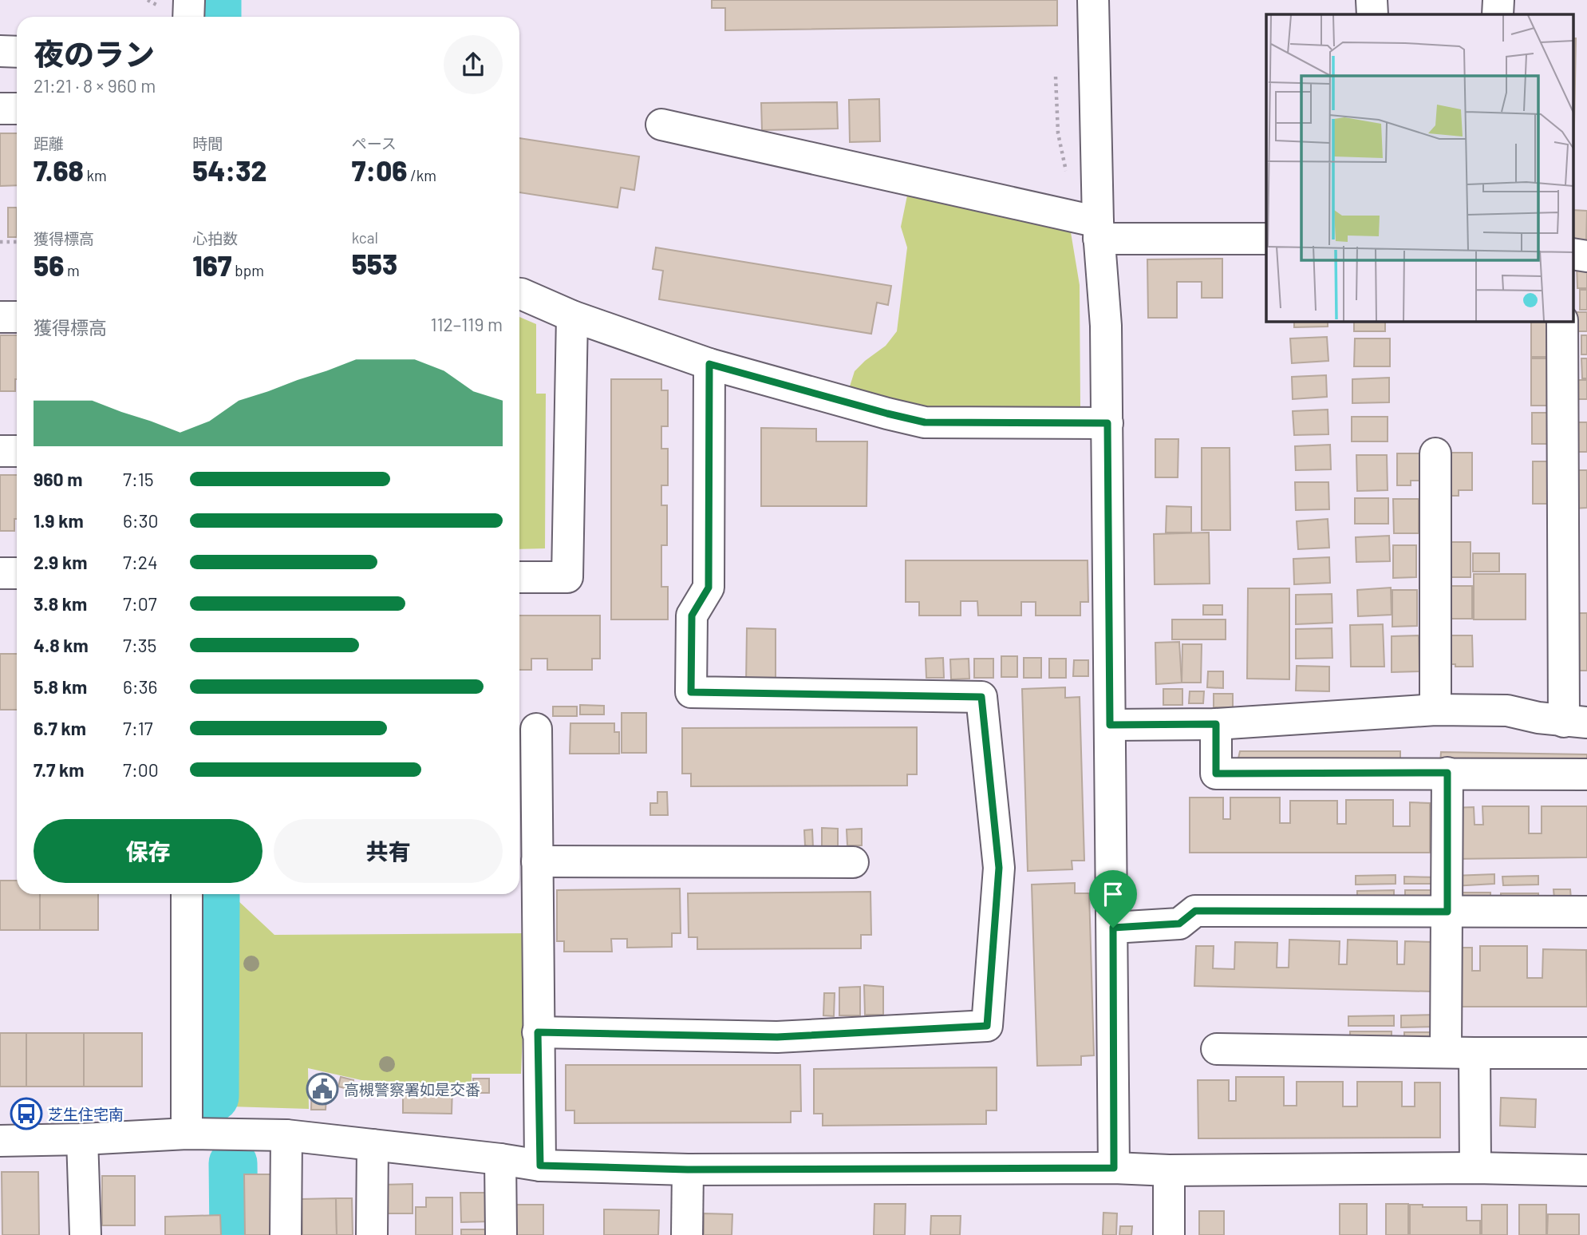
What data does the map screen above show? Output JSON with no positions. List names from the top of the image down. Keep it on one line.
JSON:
{"places":{"public building":["高槻警察署如是交番"],"bus stop":["芝生住宅南"]},"page":{"heading":["夜のラン","21:21 · 8 × 960 m"],"stats":[["距離","7.68 km"],["時間","54:32"],["ペース","7:06 /km"],["獲得標高","56 m"],["心拍数","167 bpm"],["kcal","553"]],"chart":["獲得標高","112–119 m"],"list":[{"name":"960 m","note":"7:15"},{"name":"1.9 km","note":"6:30"},{"name":"2.9 km","note":"7:24"},{"name":"3.8 km","note":"7:07"},{"name":"4.8 km","note":"7:35"},{"name":"5.8 km","note":"6:36"},{"name":"6.7 km","note":"7:17"},{"name":"7.7 km","note":"7:00"}],"buttons":["保存","共有"]}}
